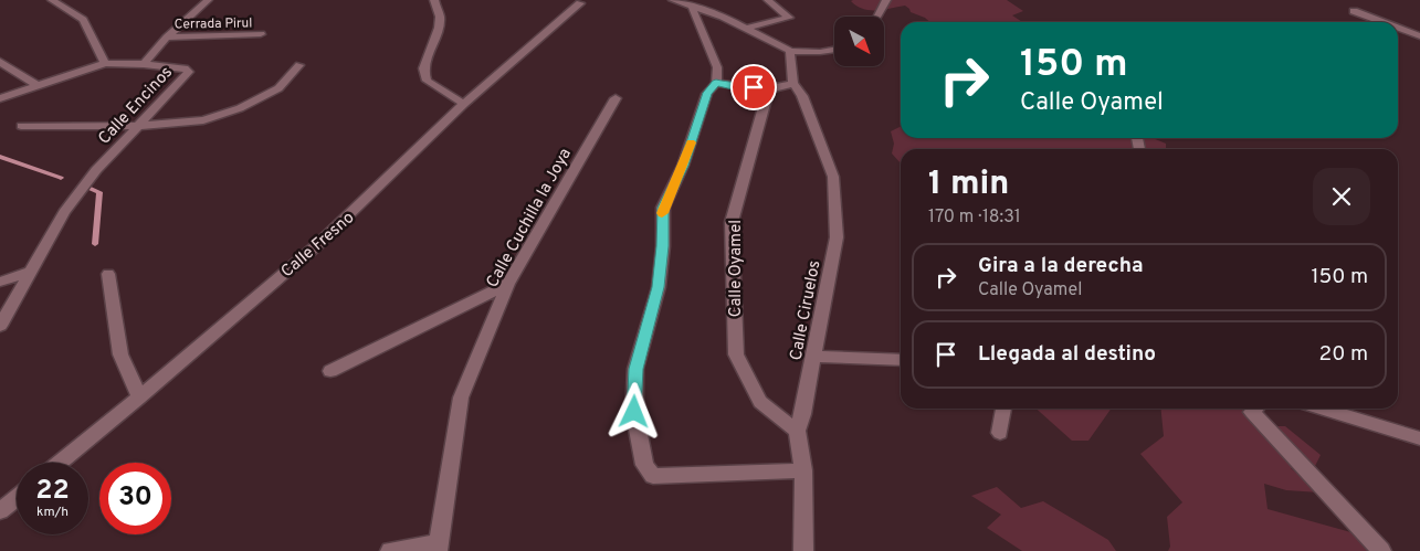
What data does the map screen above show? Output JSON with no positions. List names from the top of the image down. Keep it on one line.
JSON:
{"streets":{"street":["Cerrada Pirul","Calle Encinos","Calle Cuchilla la Joya","Calle Fresno","Calle Oyamel","Calle Ciruelos"]},"crossings":[["Calle Oyamel","Calle Ciruelos"]],"north":"bottom right","page":{"turn":["150 m","Calle Oyamel"],"heading":["1 min","170 m · 18:31"],"list":[{"name":"Gira a la derecha","note":"Calle Oyamel","value":"150 m"},{"name":"Llegada al destino","value":"20 m"}],"speed":"22 km/h","limit":"30"}}
